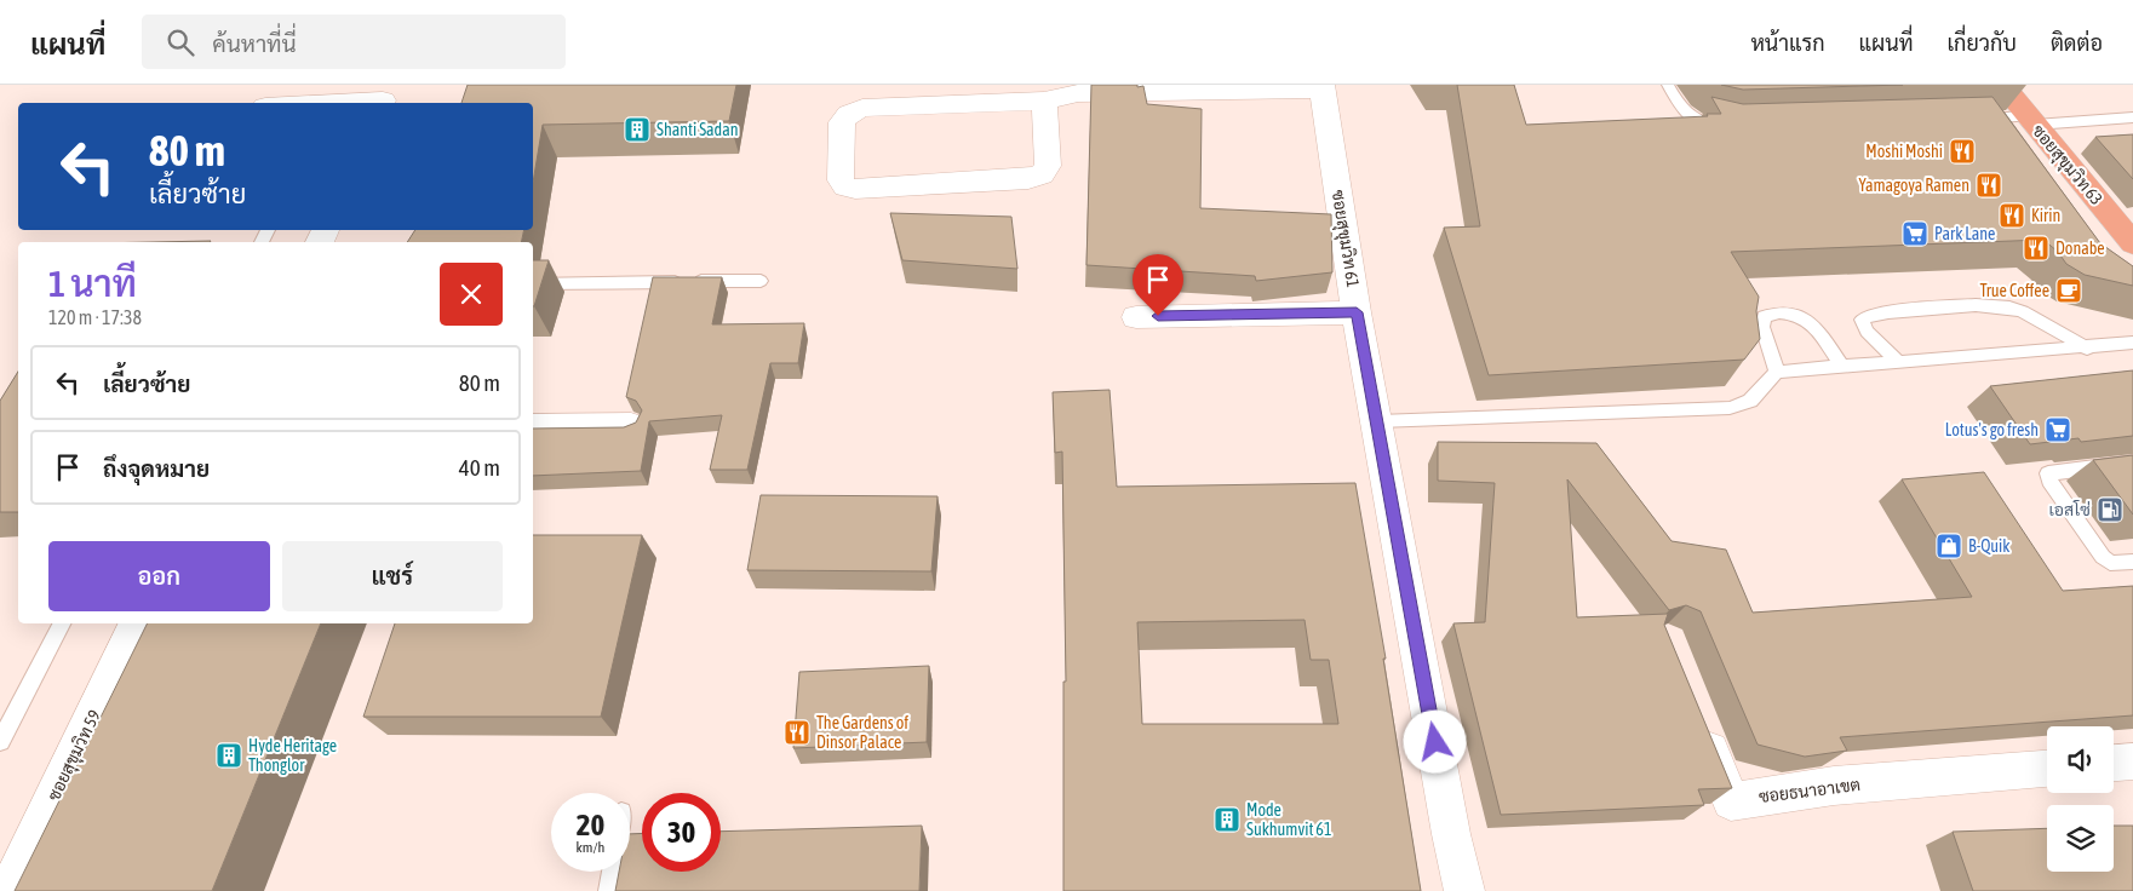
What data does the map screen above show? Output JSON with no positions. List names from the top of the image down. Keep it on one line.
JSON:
{"streets":{"main road":["ซอยสุขุมวิท 63"],"street":["ซอยสุขุมวิท 61","ซอยสุขุมวิท 59","ซอยธนาอาเขต"]},"places":{"building":["Shanti Sadan","Hyde Heritage Thonglor","Mode Sukhumvit 61"],"restaurant":["Moshi Moshi","Yamagoya Ramen","Kirin","Donabe","The Gardens of Dinsor Palace"],"supermarket":["Park Lane","Lotus's go fresh"],"cafe":["True Coffee"],"fuel station":["เอสโซ่"],"shop":["B-Quik"]},"page":{"header":"แผนที่","search":"ค้นหาที่นี่","nav":["หน้าแรก","แผนที่","เกี่ยวกับ","ติดต่อ"],"turn":["80 m","เลี้ยวซ้าย"],"heading":["1 นาที","120 m · 17:38"],"list":[{"name":"เลี้ยวซ้าย","value":"80 m"},{"name":"ถึงจุดหมาย","value":"40 m"}],"buttons":["ออก","แชร์"],"speed":"20 km/h","limit":"30"}}
